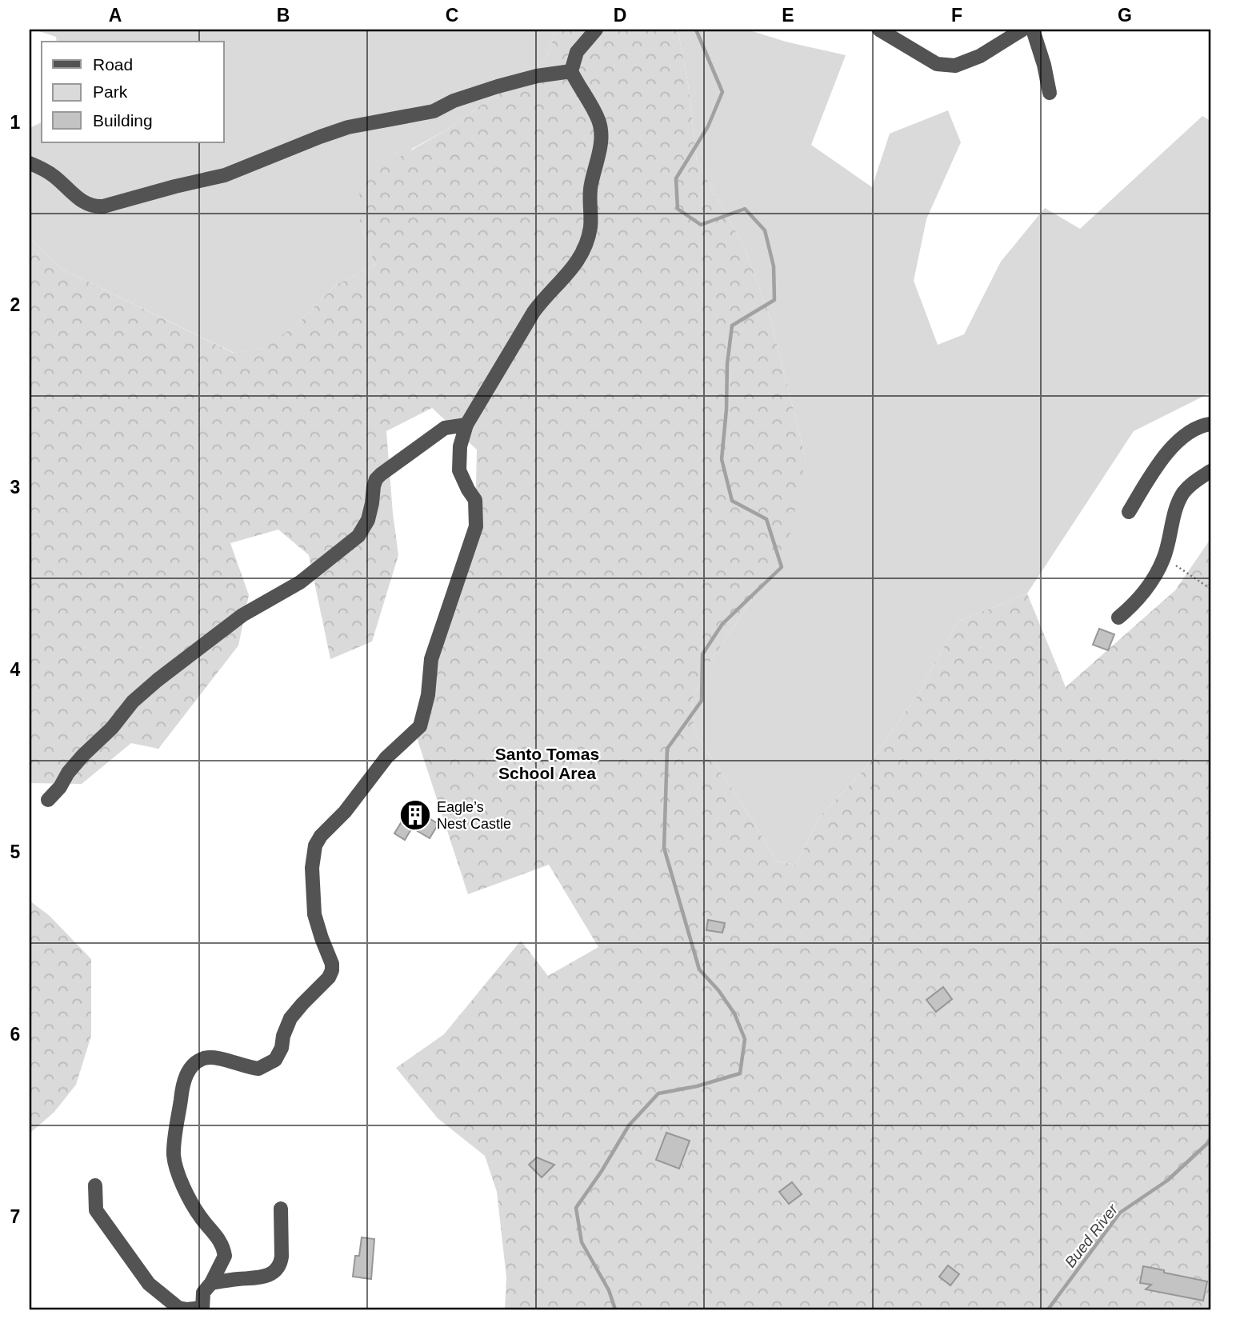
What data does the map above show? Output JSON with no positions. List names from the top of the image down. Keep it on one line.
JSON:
{"districts":["Santo Tomas School Area"],"water":["Bued River"],"places":{"building":["Eagle’s Nest Castle"]},"legend":["Road","Park","Building"],"grid":{"columns":["A","B","C","D","E","F","G"],"rows":["1","2","3","4","5","6","7"]}}
